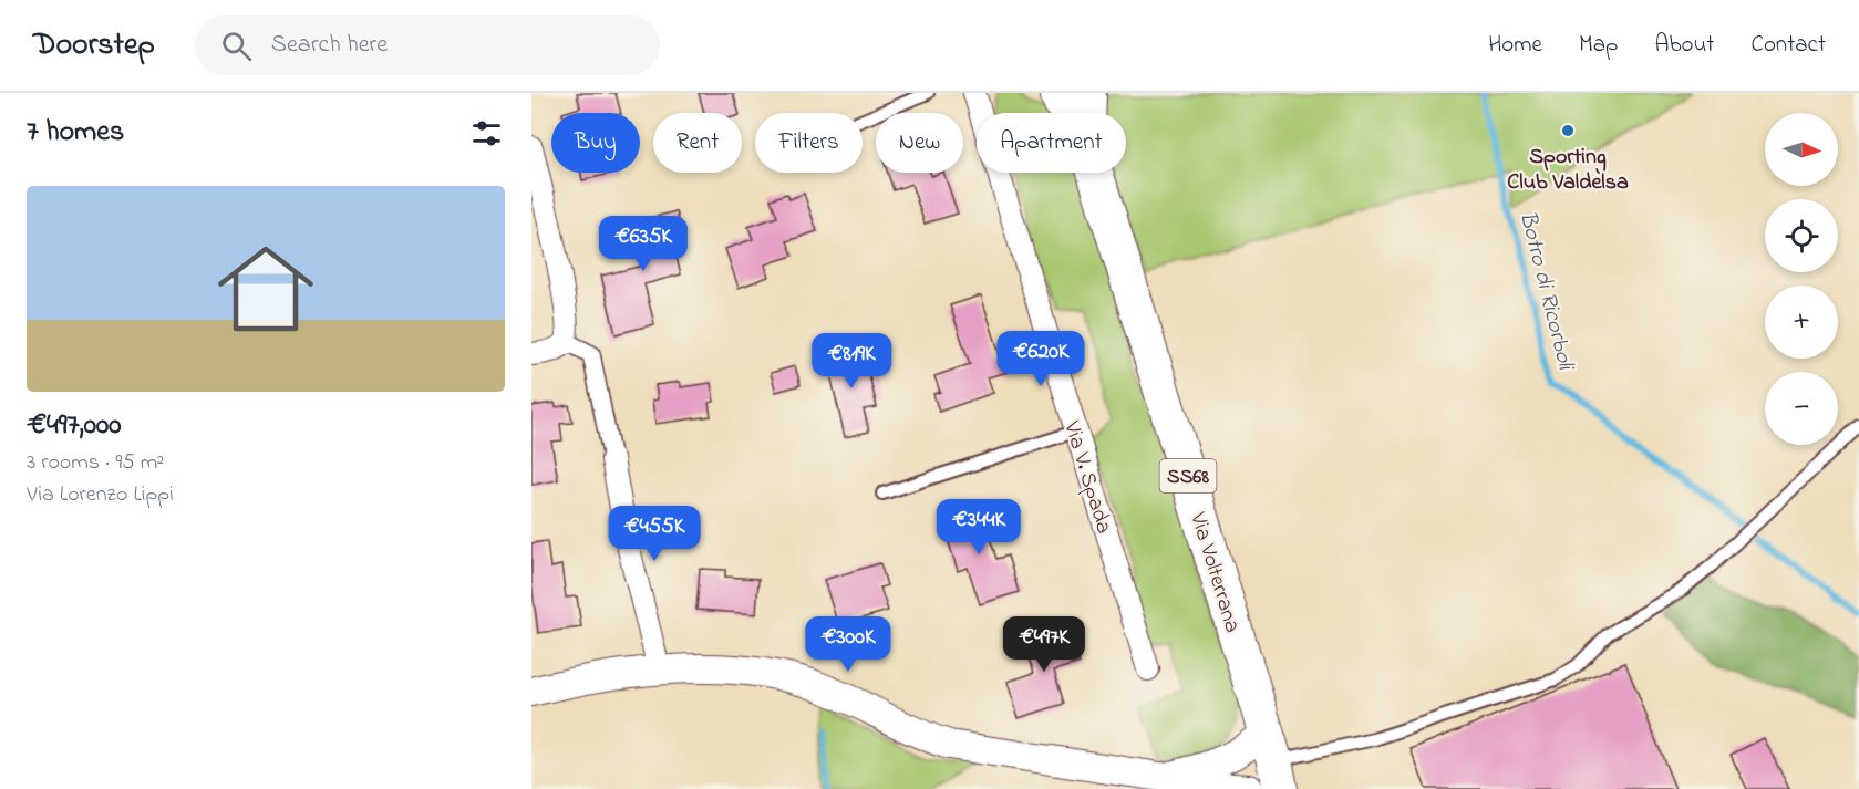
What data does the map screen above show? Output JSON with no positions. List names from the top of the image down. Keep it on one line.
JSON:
{"streets":{"main road":["SS68","Via Volterrana"],"street":["Via V. Spada"]},"water":["Botro di Ricorboli"],"places":["Sporting Club Valdelsa"],"north":"right","page":{"header":"Doorstep","search":"Search here","nav":["Home","Map","About","Contact"],"heading":"7 homes","map_buttons":["+","−"],"chip":["Buy","Rent","Filters","New","Apartment"],"list":[{"name":"€497,000","note":"3 rooms · 95 m² · Via Lorenzo Lippi"}],"price":["€635K","€620K","€819K","€344K","€455K","€300K","€497K"]}}
